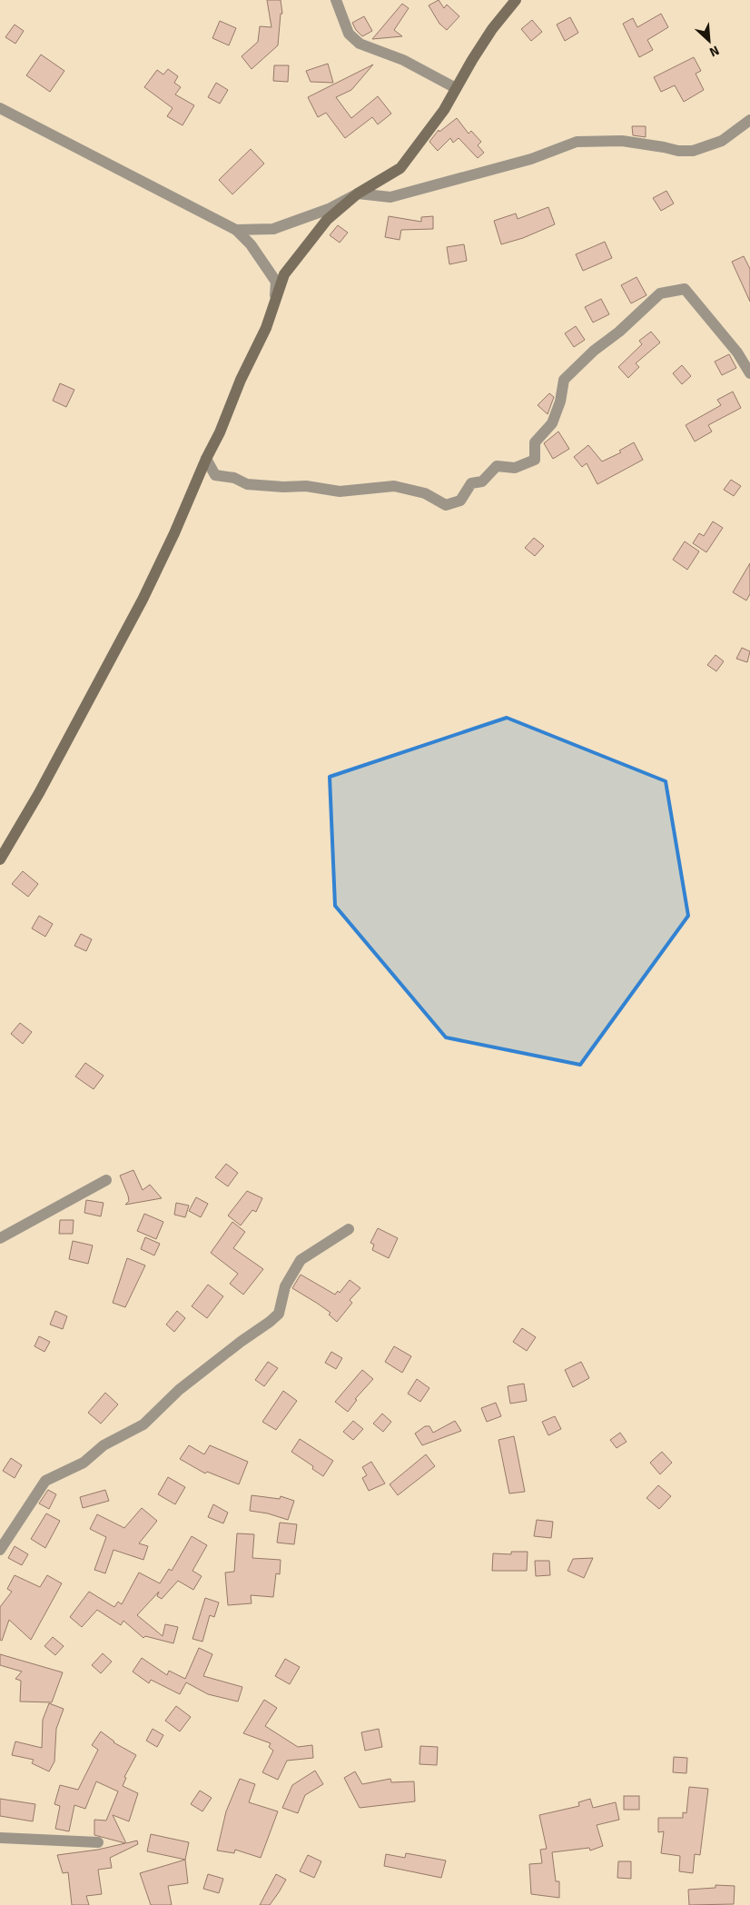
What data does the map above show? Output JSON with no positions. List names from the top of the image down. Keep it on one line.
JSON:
{"north":"bottom right"}
